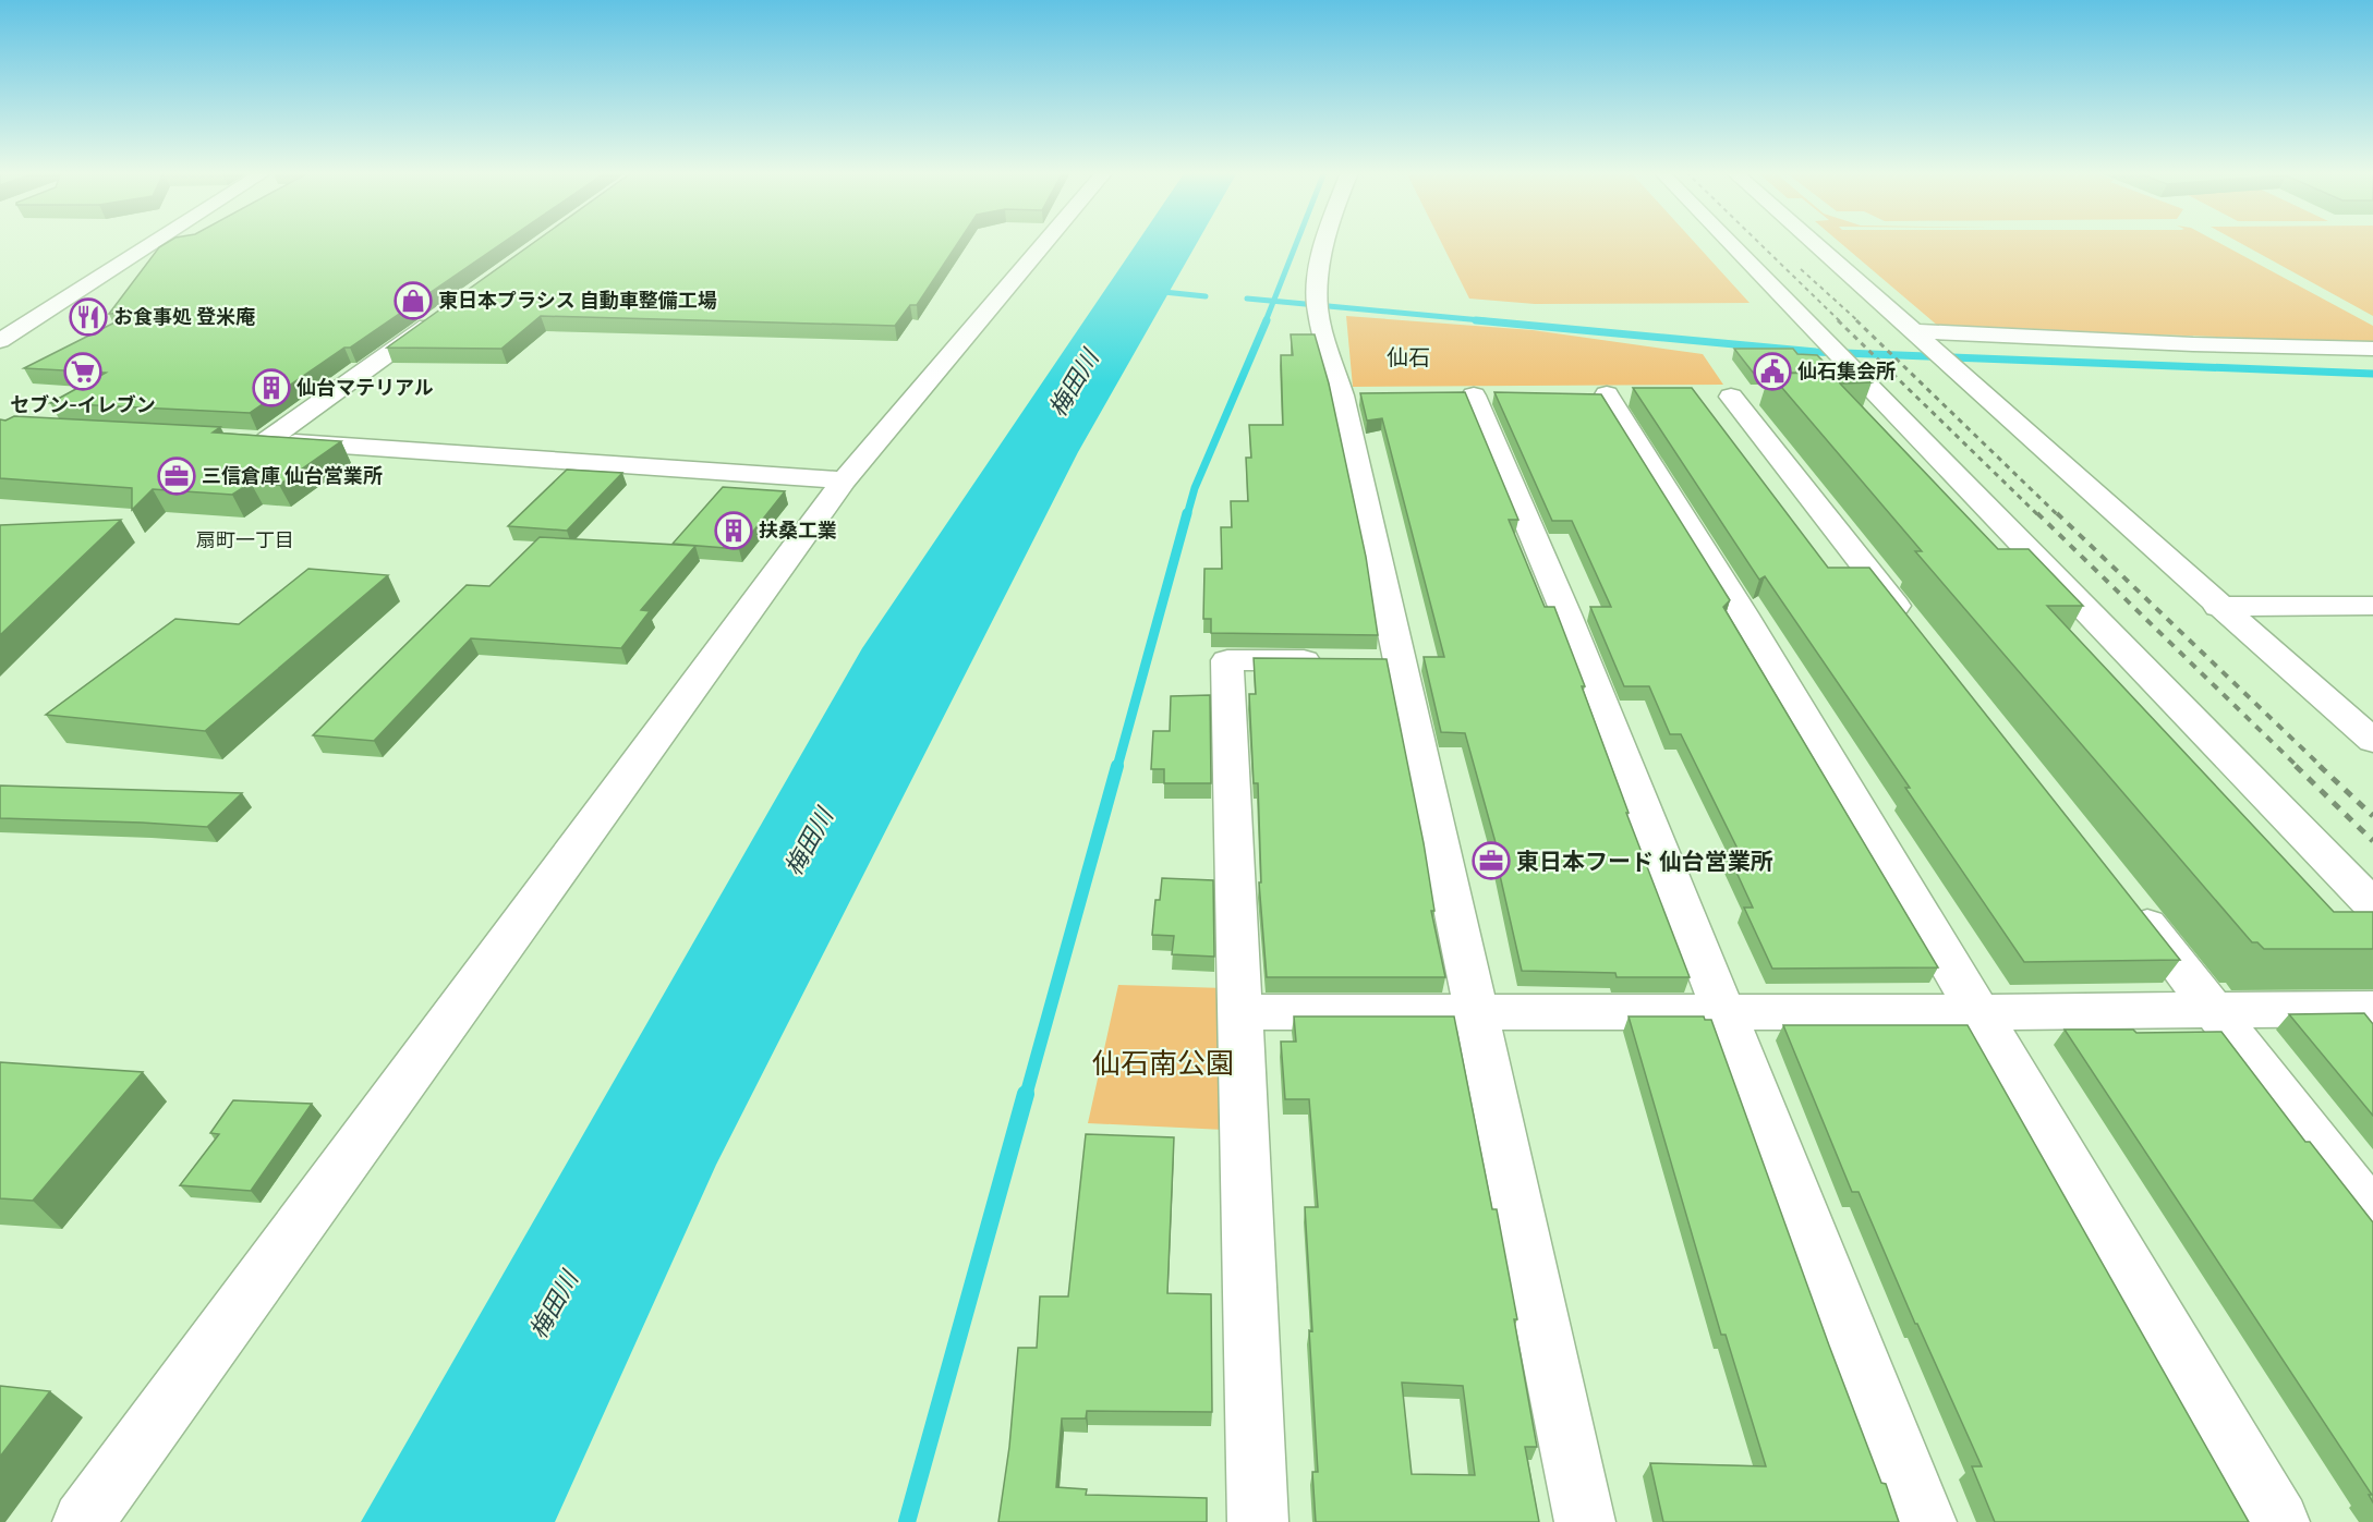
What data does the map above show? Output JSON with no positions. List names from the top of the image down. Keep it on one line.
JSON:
{"districts":["仙石","扇町一丁目"],"water":["梅田川"],"parks":["仙石南公園"],"places":{"shop":["東日本プラシス 自動車整備工場"],"restaurant":["お食事処 登米庵"],"supermarket":["セブン-イレブン"],"public building":["仙石集会所"],"building":["仙台マテリアル","扶桑工業"],"office":["三信倉庫 仙台営業所","東日本フード 仙台営業所"]}}
